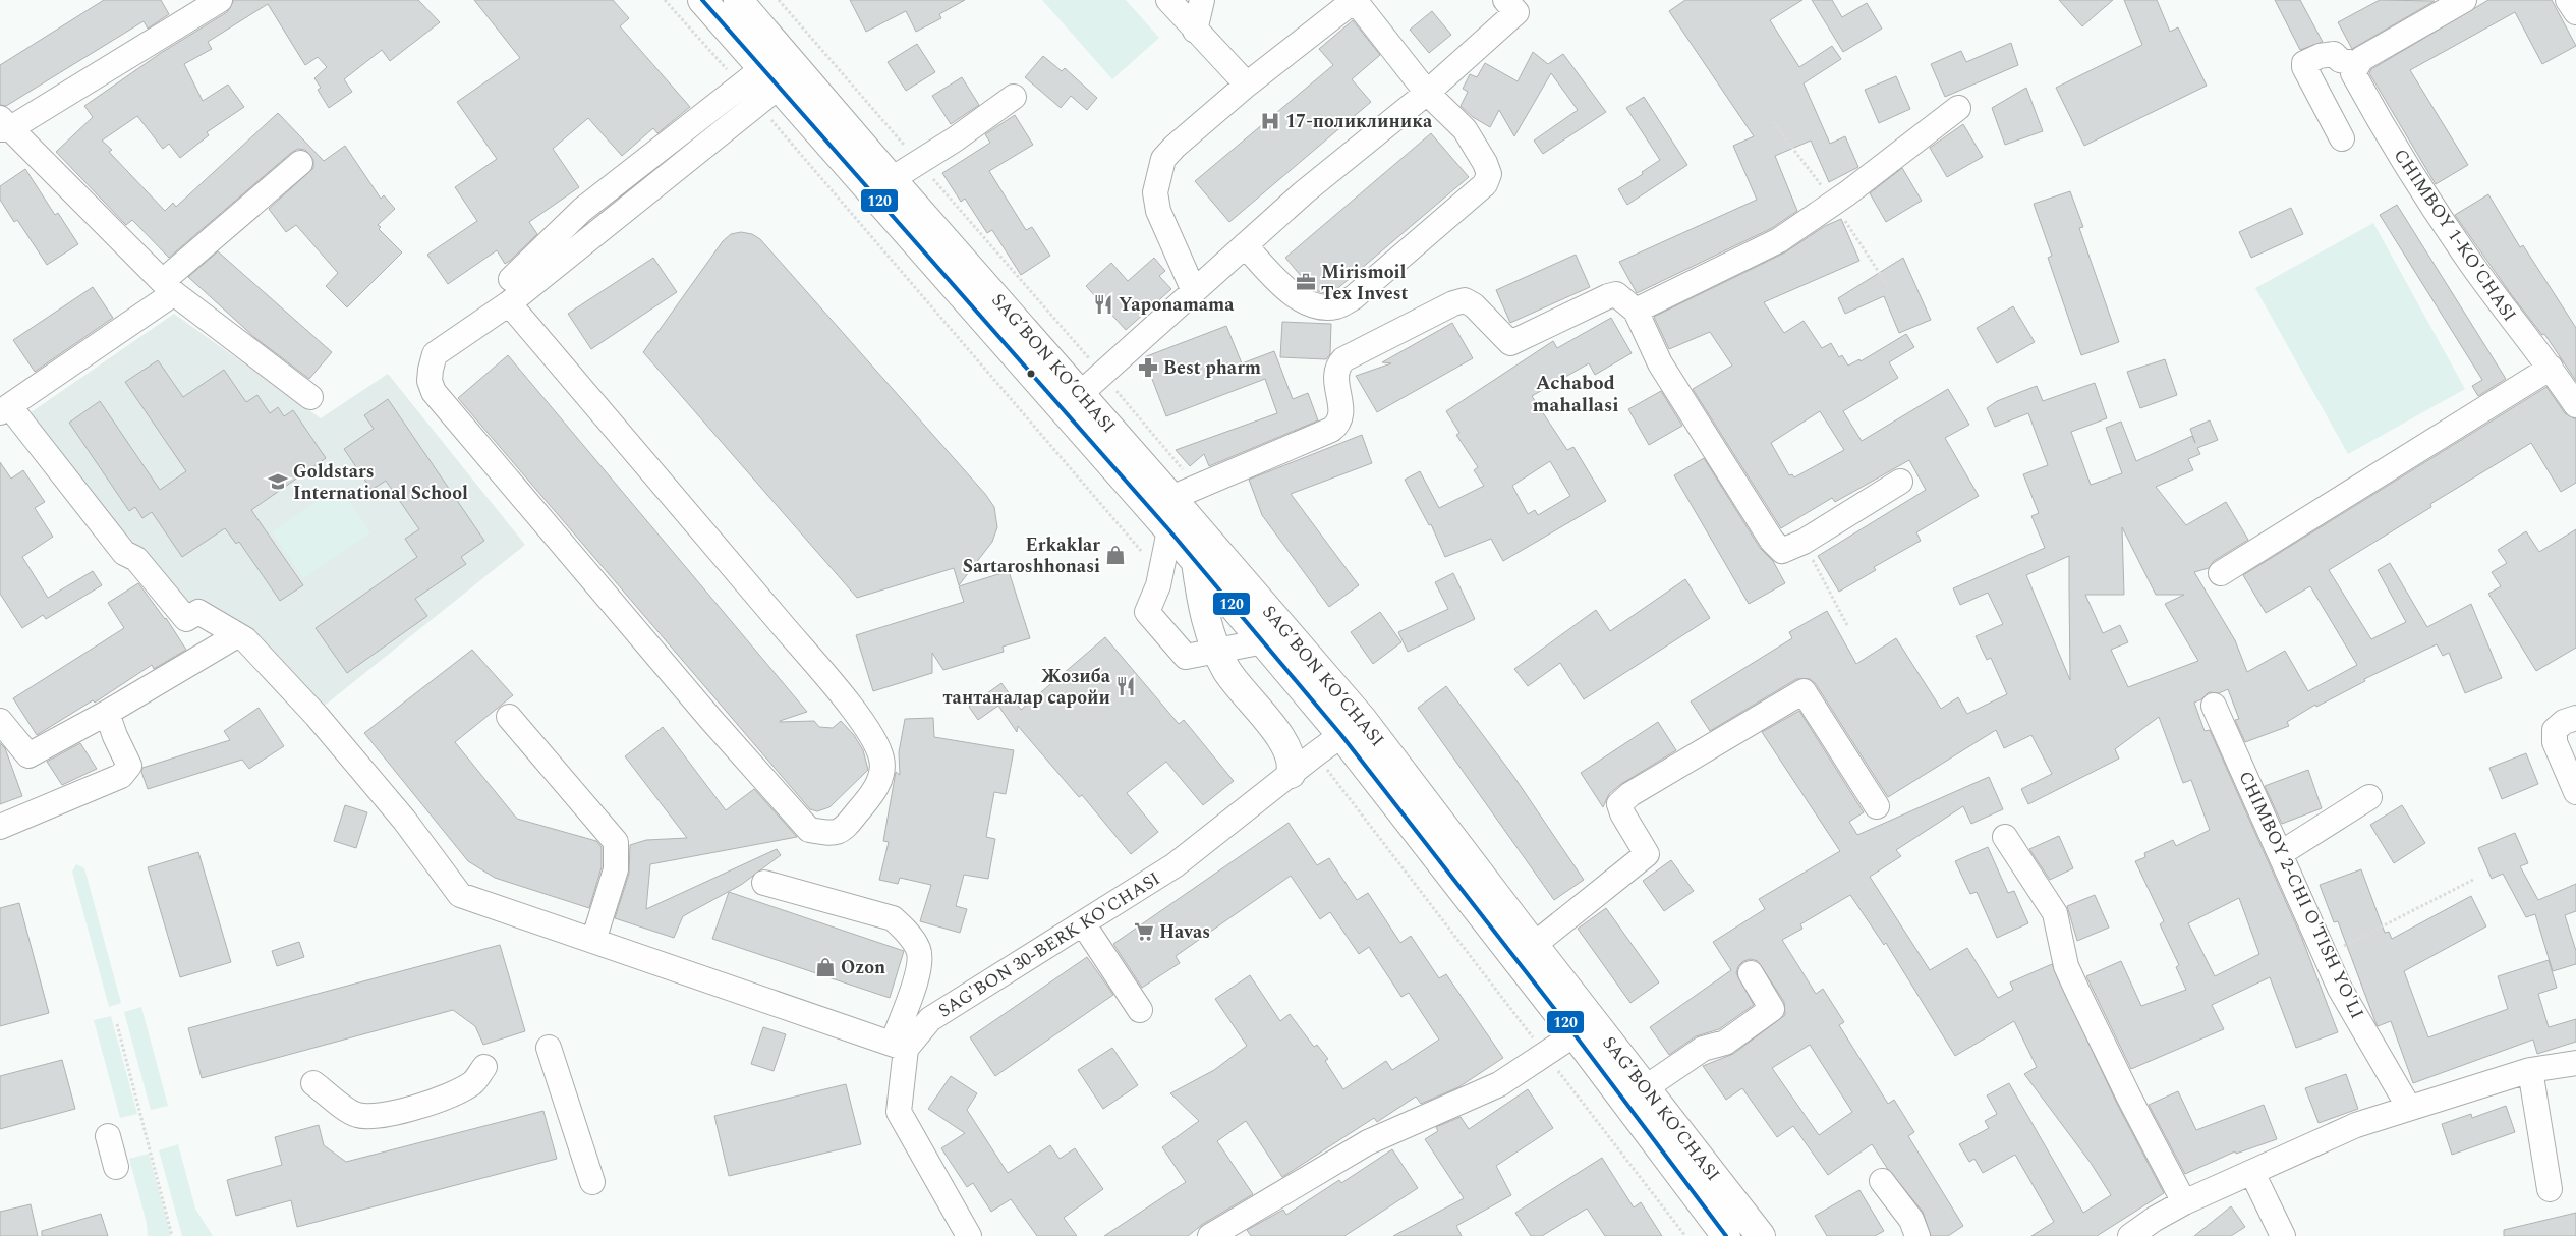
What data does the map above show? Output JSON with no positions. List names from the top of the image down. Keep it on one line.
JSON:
{"streets":{"main road":["SAG’BON KO’CHASI"],"street":["CHIMBOY 1-KO'CHASI","CHIMBOY 2-CHI O'TISH YO'LI","SAG'BON 30-BERK KO'CHASI"]},"crossings":[["SAG’BON KO’CHASI","SAG'BON 30-BERK KO'CHASI"]],"districts":["Achabod mahallasi"],"places":{"hospital":["17-поликлиника"],"office":["Mirismoil Tex Invest"],"restaurant":["Yaponamama","Жозиба тантаналар саройи"],"pharmacy":["Best pharm"],"school or university":["Goldstars International School"],"shop":["Erkaklar Sartaroshhonasi","Ozon"],"supermarket":["Havas"]},"lines":["transit line 120"]}
